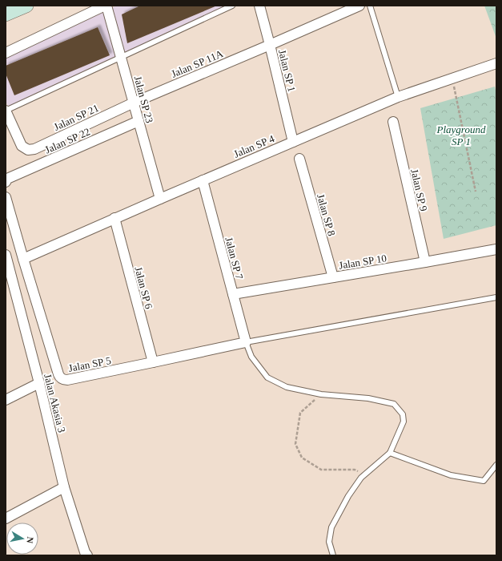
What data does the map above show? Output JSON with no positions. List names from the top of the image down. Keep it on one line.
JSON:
{"streets":{"street":["Jalan SP 11A","Jalan SP 1","Jalan SP 23","Jalan SP 21","Jalan SP 22","Jalan SP 4","Jalan SP 9","Jalan SP 8","Jalan SP 7","Jalan SP 10","Jalan SP 6","Jalan SP 5","Jalan Akasia 3"]},"crossings":[["Jalan SP 11A","Jalan SP 1"],["Jalan SP 11A","Jalan SP 23"],["Jalan SP 11A","Jalan SP 21"],["Jalan SP 1","Jalan SP 4"],["Jalan SP 23","Jalan SP 21"],["Jalan SP 23","Jalan SP 22"],["Jalan SP 23","Jalan SP 4"],["Jalan SP 4","Jalan SP 7"],["Jalan SP 4","Jalan SP 6"],["Jalan SP 4","Jalan SP 5"],["Jalan SP 9","Jalan SP 10"],["Jalan SP 8","Jalan SP 10"],["Jalan SP 7","Jalan SP 10"],["Jalan SP 7","Jalan SP 5"],["Jalan SP 6","Jalan SP 5"]],"parks":["Playground SP 1"],"north":"right"}
